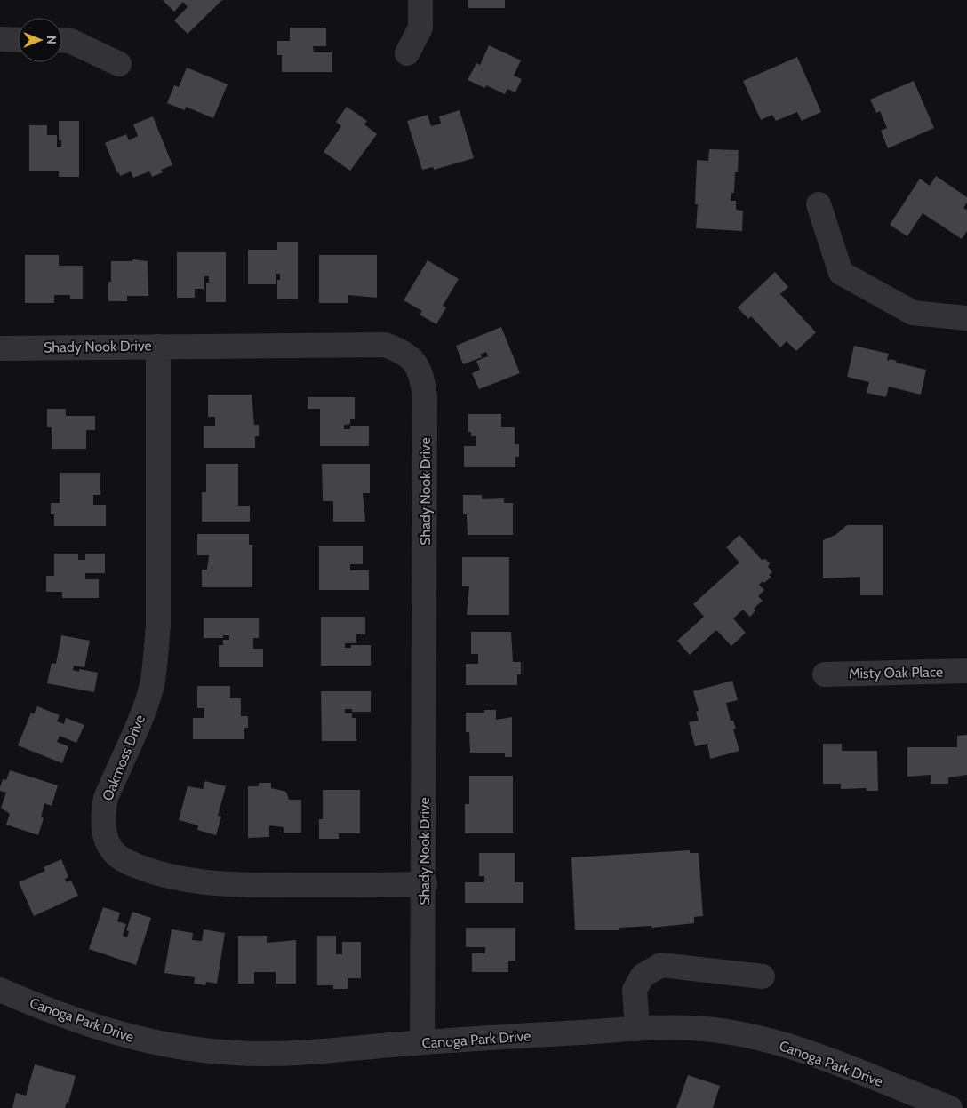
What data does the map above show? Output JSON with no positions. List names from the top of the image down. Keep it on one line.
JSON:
{"streets":{"street":["Shady Nook Drive","Misty Oak Place","Oakmoss Drive","Canoga Park Drive"]},"crossings":[["Shady Nook Drive","Oakmoss Drive"],["Shady Nook Drive","Canoga Park Drive"]],"north":"right"}
